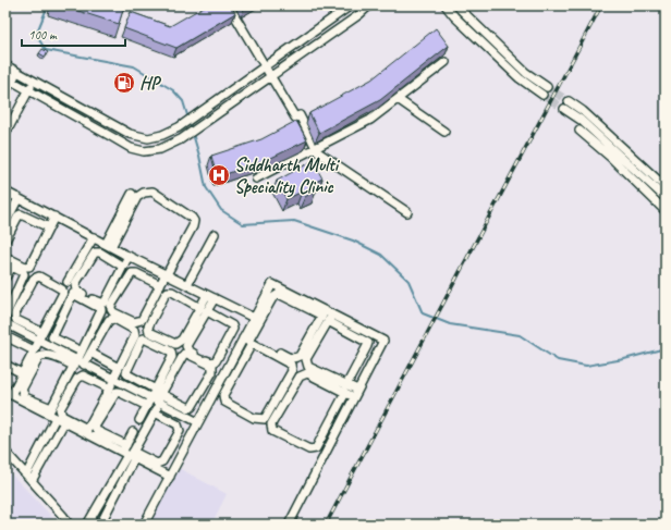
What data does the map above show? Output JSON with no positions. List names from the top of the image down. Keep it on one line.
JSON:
{"places":{"fuel station":["HP"],"hospital":["Siddharth Multi Speciality Clinic"]},"scale_bar":"100 m"}
